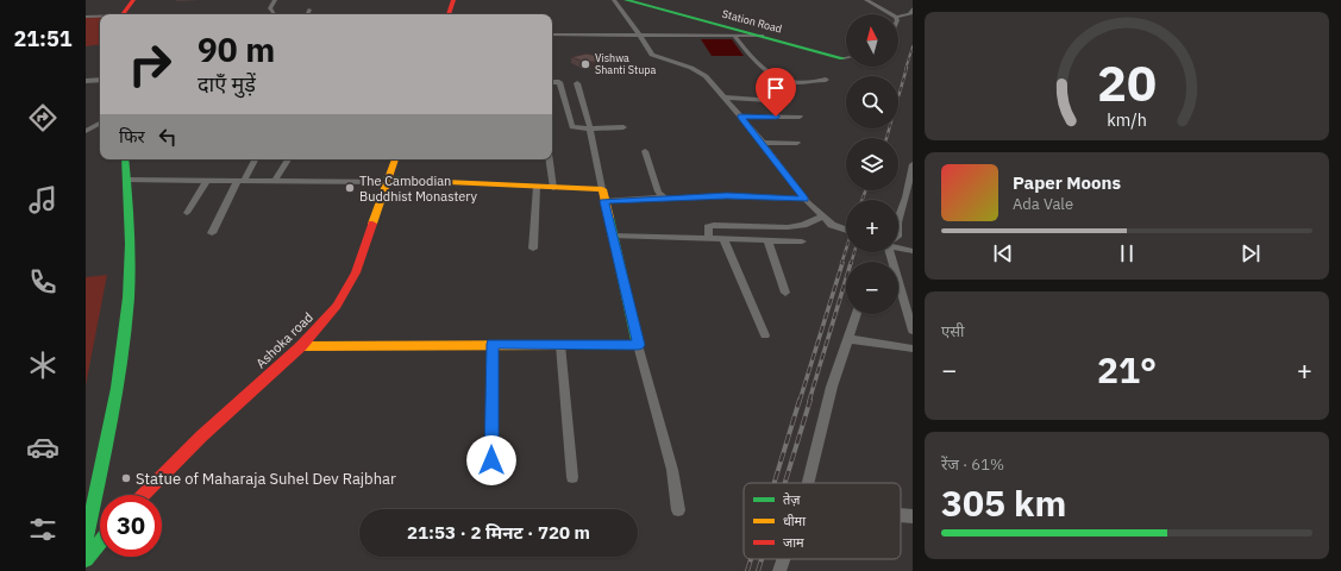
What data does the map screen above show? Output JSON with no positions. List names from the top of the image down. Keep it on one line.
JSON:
{"streets":{"street":["Station Road","Ashoka road"]},"places":["Vishwa Shanti Stupa","The Cambodian Buddhist Monastery","Statue of Maharaja Suhel Dev Rajbhar"],"legend":["तेज़","धीमा","जाम"],"north":"top","page":{"tabs":"21:51","map_buttons":["+","−"],"turn":["90 m","दाएँ मुड़ें"],"then":"फिर","song":["Paper Moons","Ada Vale"],"tile":["एसी",["रेंज · 61%","305 km"]],"heat":["−","21°","+"],"limit":"30","trip":"21:53 · 2 मिनट · 720 m","gauge":["20","km/h"]}}
